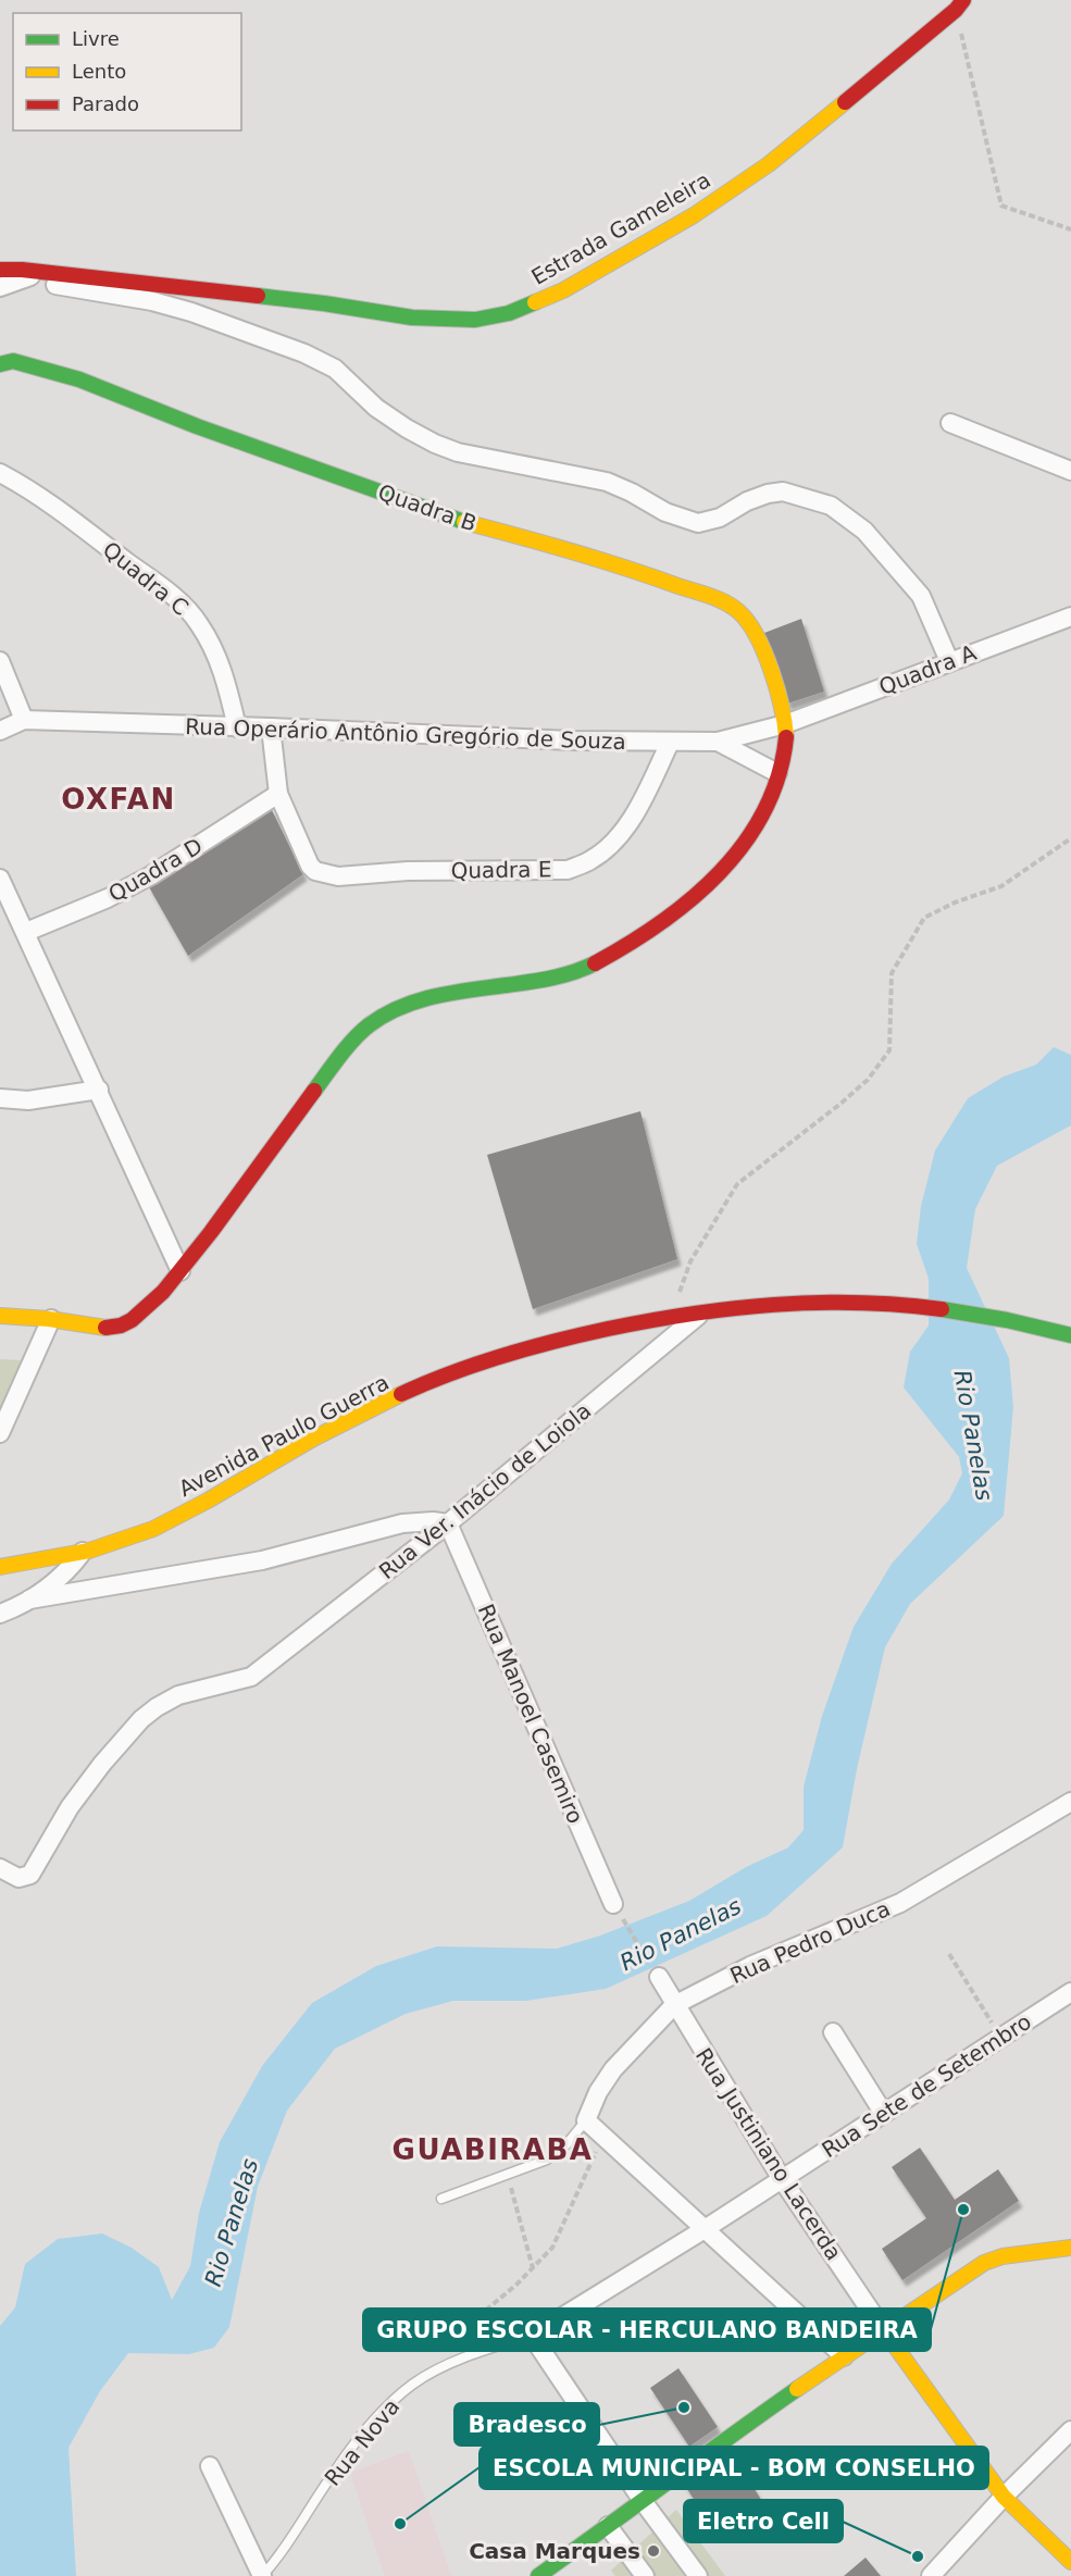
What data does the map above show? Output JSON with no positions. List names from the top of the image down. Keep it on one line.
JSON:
{"streets":{"street":["Estrada Gameleira","Quadra B","Quadra C","Quadra A","Rua Operário Antônio Gregório de Souza","Quadra D","Quadra E","Avenida Paulo Guerra","Rua Ver. Inácio de Loiola","Rua Manoel Casemiro","Rua Pedro Duca","Rua Sete de Setembro","Rua Justiniano Lacerda"],"lane":["Rua Nova"]},"crossings":[["Quadra B","Quadra A"],["Quadra B","Rua Operário Antônio Gregório de Souza"],["Quadra C","Rua Operário Antônio Gregório de Souza"],["Quadra A","Rua Operário Antônio Gregório de Souza"],["Rua Operário Antônio Gregório de Souza","Quadra E"],["Quadra D","Quadra E"],["Avenida Paulo Guerra","Rua Ver. Inácio de Loiola"],["Rua Ver. Inácio de Loiola","Rua Manoel Casemiro"],["Rua Pedro Duca","Rua Justiniano Lacerda"],["Rua Sete de Setembro","Rua Justiniano Lacerda"],["Rua Sete de Setembro","Rua Nova"]],"districts":["OXFAN","GUABIRABA"],"water":["Rio Panelas"],"places":["GRUPO ESCOLAR - HERCULANO BANDEIRA","Bradesco","ESCOLA MUNICIPAL - BOM CONSELHO","Casa Marques","Eletro Cell"],"legend":["Livre","Lento","Parado"]}
